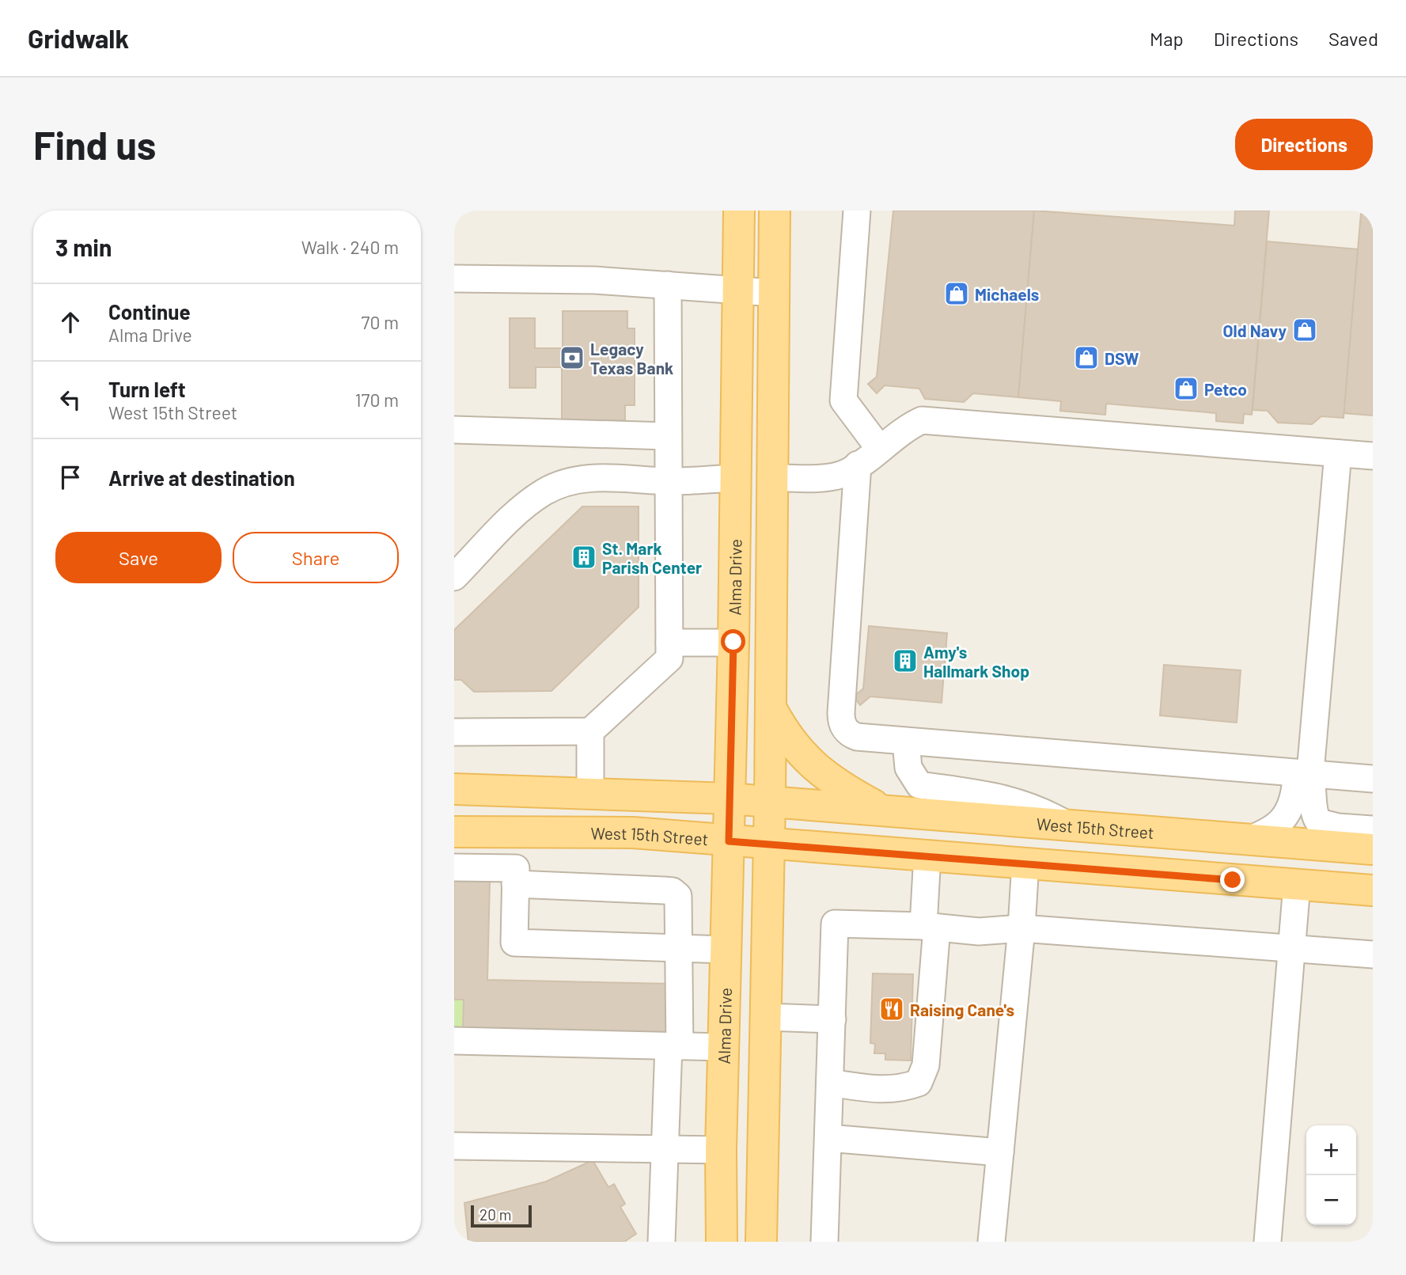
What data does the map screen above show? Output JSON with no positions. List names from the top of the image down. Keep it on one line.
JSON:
{"streets":{"main road":["Alma Drive","West 15th Street"]},"crossings":[["Alma Drive","West 15th Street"]],"places":{"shop":["Michaels","Old Navy","DSW","Petco"],"bank":["Legacy Texas Bank"],"building":["St. Mark Parish Center","Amy's Hallmark Shop"],"restaurant":["Raising Cane's"]},"scale_bar":"20 m","page":{"header":"Gridwalk","nav":["Map","Directions","Saved"],"buttons":["Directions",["Save","Share"]],"title":"Find us","heading":["3 min","Walk · 240 m"],"list":[["Continue","Alma Drive","70 m"],["Turn left","West 15th Street","170 m"],"Arrive at destination"],"map_buttons":["+","−"],"scale":"20 m"}}
